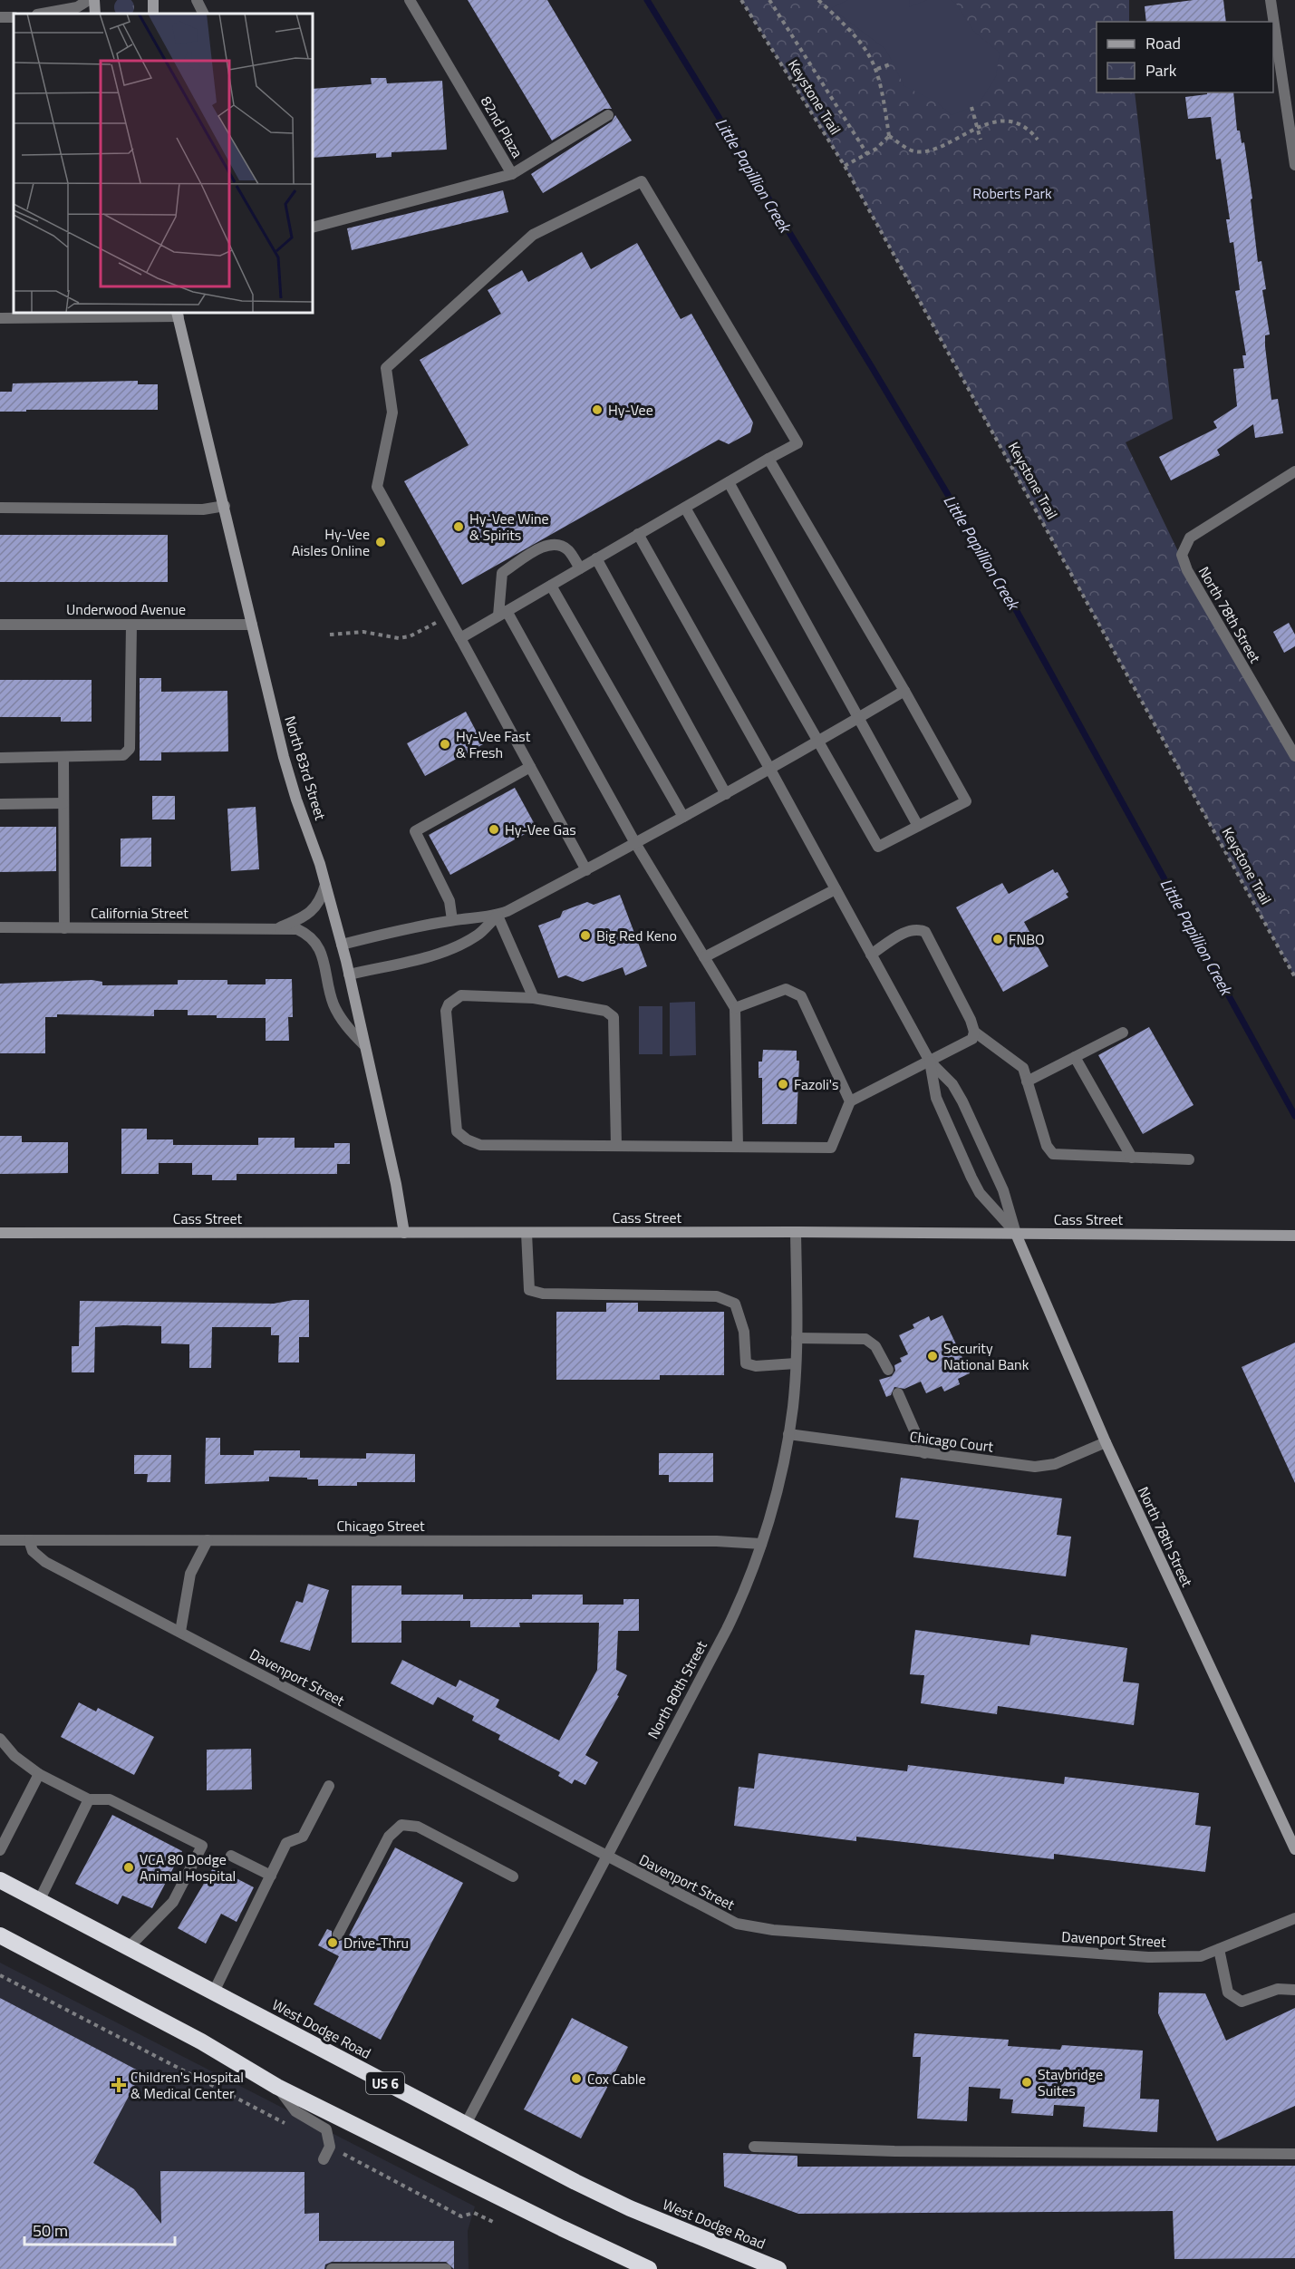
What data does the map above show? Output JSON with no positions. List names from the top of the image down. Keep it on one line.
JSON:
{"streets":{"highway":["West Dodge Road","US 6"],"main road":["North 78th Street","North 83rd Street","Cass Street"],"street":["82nd Plaza","Underwood Avenue","California Street","Chicago Court","Chicago Street","Davenport Street","North 80th Street"],"path":["Keystone Trail"]},"crossings":[["Underwood Avenue","North 83rd Street"],["North 78th Street","Cass Street"],["North 78th Street","Chicago Court"],["North 83rd Street","California Street"],["North 83rd Street","Cass Street"],["Cass Street","North 80th Street"],["Chicago Court","North 80th Street"],["Chicago Street","Davenport Street"],["Chicago Street","North 80th Street"],["Davenport Street","North 80th Street"],["North 80th Street","West Dodge Road"]],"water":["Little Papillion Creek"],"parks":["Roberts Park"],"places":{"other":["Hy-Vee","Hy-Vee Wine & Spirits","Hy-Vee Aisles Online","Hy-Vee Fast & Fresh","Hy-Vee Gas","Big Red Keno","FNBO","Fazoli's","Security National Bank","VCA 80 Dodge Animal Hospital","Drive-Thru","Cox Cable","Staybridge Suites"],"health":["Children's Hospital & Medical Center"]},"legend":["Road","Park"],"scale_bar":"50 m"}
